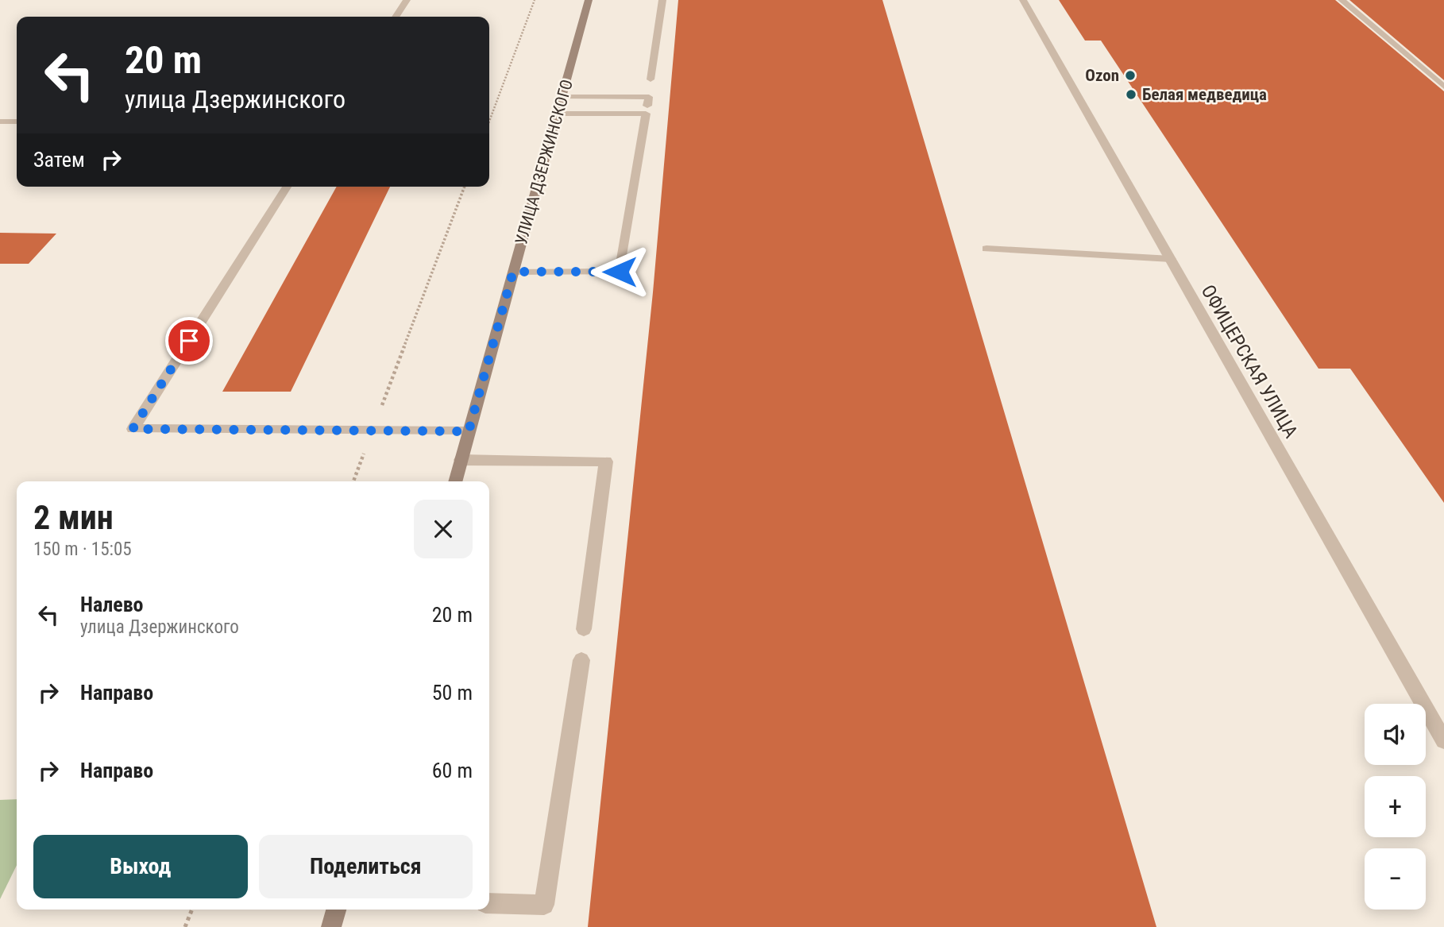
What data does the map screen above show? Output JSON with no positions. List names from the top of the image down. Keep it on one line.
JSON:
{"streets":{"main road":["УЛИЦА ДЗЕРЖИНСКОГО"],"street":["ОФИЦЕРСКАЯ УЛИЦА"]},"places":["Ozon","Белая медведица"],"page":{"turn":["20 m","улица Дзержинского"],"then":"Затем","heading":["2 мин","150 m · 15:05"],"list":[{"name":"Налево","note":"улица Дзержинского","value":"20 m"},{"name":"Направо","value":"50 m"},{"name":"Направо","value":"60 m"}],"map_buttons":["+","−"],"buttons":["Выход","Поделиться"]}}
